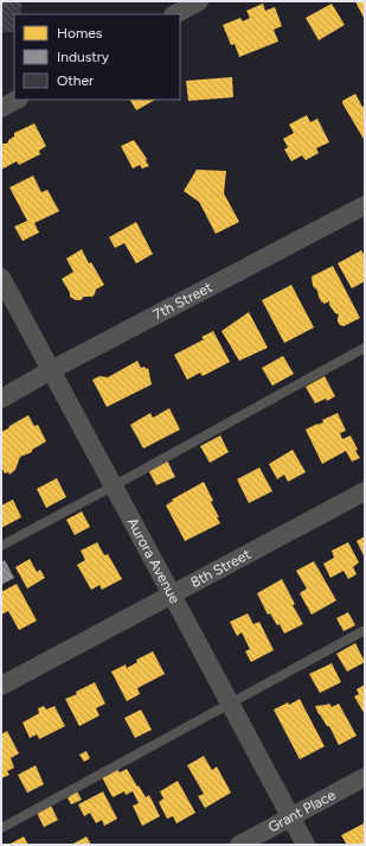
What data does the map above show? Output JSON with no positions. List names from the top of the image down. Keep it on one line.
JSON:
{"streets":{"street":["7th Street","Aurora Avenue","8th Street","Grant Place"]},"crossings":[["7th Street","Aurora Avenue"],["Aurora Avenue","8th Street"],["Aurora Avenue","Grant Place"]],"legend":["Homes","Industry","Other"]}
